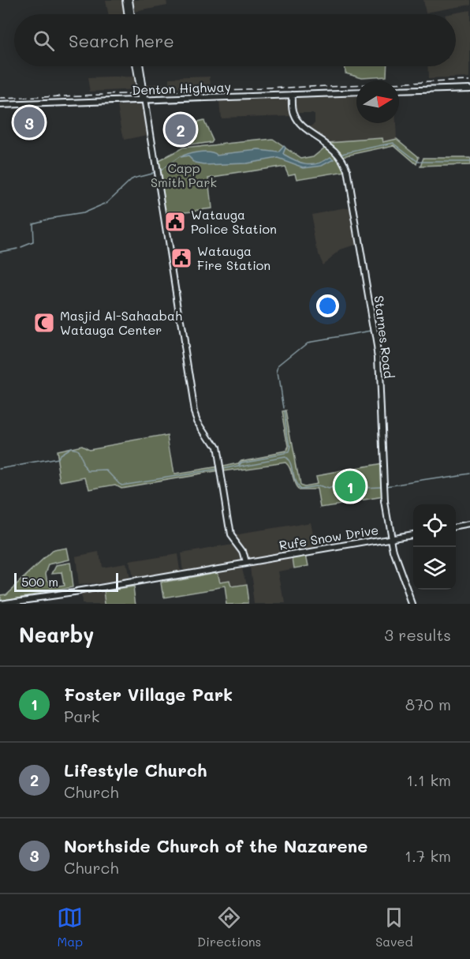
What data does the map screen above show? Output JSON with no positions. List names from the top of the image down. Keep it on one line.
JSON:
{"streets":{"main road":["Denton Highway","Starnes Road","Rufe Snow Drive"]},"crossings":[["Denton Highway","Starnes Road"],["Starnes Road","Rufe Snow Drive"]],"parks":["Capp Smith Park"],"places":{"public building":["Watauga Police Station","Watauga Fire Station"],"mosque":["Masjid Al-Sahaabah Watauga Center"]},"scale_bar":"500 m","north":"right","page":{"search":"Search here","pins":["3","2","1"],"scale":"500 m","heading":["Nearby","3 results"],"list":[{"mark":"1","name":"Foster Village Park","note":"Park","value":"870 m"},{"mark":"2","name":"Lifestyle Church","note":"Church","value":"1.1 km"},{"mark":"3","name":"Northside Church of the Nazarene","note":"Church","value":"1.7 km"}],"nav":["Map","Directions","Saved"]}}
